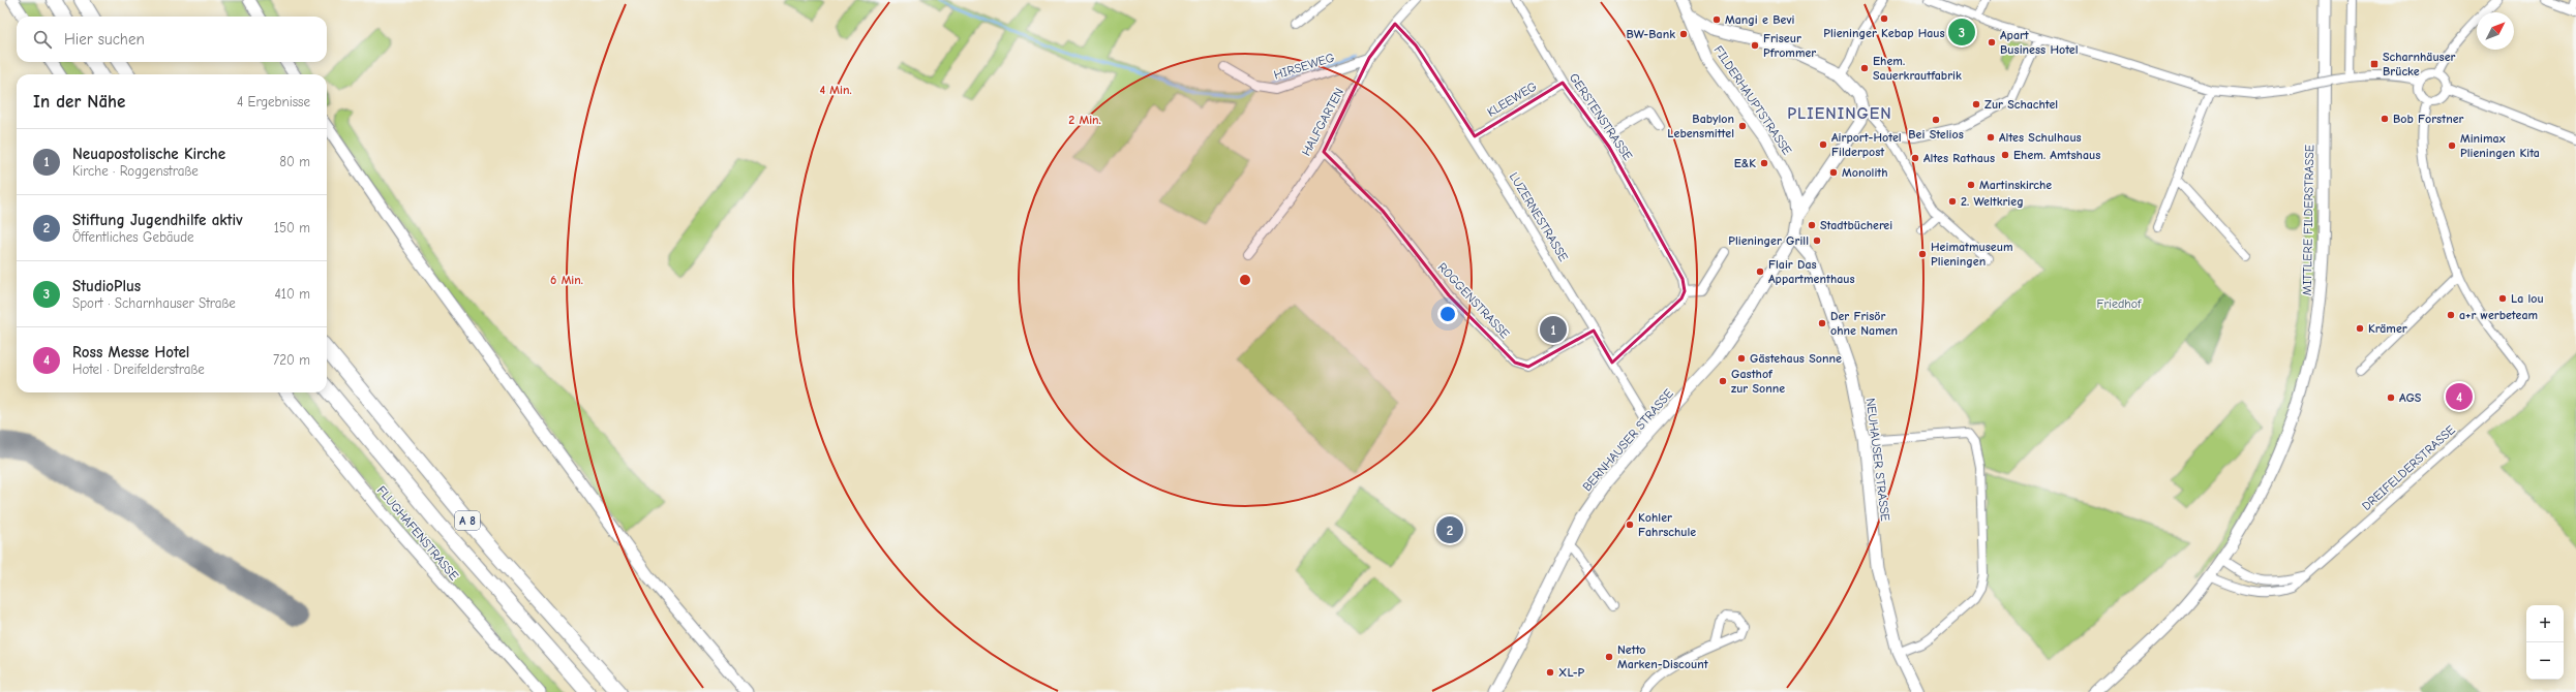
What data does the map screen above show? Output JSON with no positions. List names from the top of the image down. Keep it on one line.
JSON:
{"streets":{"highway":["A 8"],"main road":["FILDERHAUPTSTRASSE","MITTLERE FILDERSTRASSE","BERNHAUSER STRASSE","NEUHAUSER STRASSE","FLUGHAFENSTRASSE"],"street":["HIRSEWEG","KLEEWEG","GERSTENSTRASSE","HALFGARTEN","LUZERNESTRASSE","ROGGENSTRASSE","DREIFELDERSTRASSE"]},"crossings":[["HIRSEWEG","HALFGARTEN"],["KLEEWEG","GERSTENSTRASSE"],["KLEEWEG","LUZERNESTRASSE"],["FILDERHAUPTSTRASSE","BERNHAUSER STRASSE"],["HALFGARTEN","LUZERNESTRASSE"],["HALFGARTEN","ROGGENSTRASSE"],["LUZERNESTRASSE","ROGGENSTRASSE"],["LUZERNESTRASSE","BERNHAUSER STRASSE"],["MITTLERE FILDERSTRASSE","DREIFELDERSTRASSE"],["BERNHAUSER STRASSE","NEUHAUSER STRASSE"]],"districts":["PLIENINGEN"],"parks":["Friedhof"],"places":{"other":["Plieninger Kebap Haus","Mangi e Bevi","BW-Bank","Apart Business Hotel","Friseur Pfrommer","Ehem. Sauerkrautfabrik","Zur Schachtel","Bob Forstner","Bei Stelios","Babylon Lebensmittel","Altes Schulhaus","Airport-Hotel Filderpost","Minimax Plieningen Kita","Ehem. Amtshaus","Altes Rathaus","E&K","Monolith","Martinskirche","2. Weltkrieg","Stadtbücherei","Plieninger Grill","Heimatmuseum Plieningen","Flair Das Appartmenthaus","La lou","a+r werbeteam","Der Frisör ohne Namen","Krämer","Gästehaus Sonne","Gasthof zur Sonne","AGS","Kohler Fahrschule","Netto Marken-Discount","XL-P"],"transit":["Scharnhäuser Brücke"]},"north":"top right","page":{"pins":["3","1","4","2"],"search":"Hier suchen","heading":["In der Nähe","4 Ergebnisse"],"list":[{"mark":"1","name":"Neuapostolische Kirche","note":"Kirche · Roggenstraße","value":"80 m"},{"mark":"2","name":"Stiftung Jugendhilfe aktiv","note":"Öffentliches Gebäude","value":"150 m"},{"mark":"3","name":"StudioPlus","note":"Sport · Scharnhauser Straße","value":"410 m"},{"mark":"4","name":"Ross Messe Hotel","note":"Hotel · Dreifelderstraße","value":"720 m"}],"map_buttons":["+","−"]},"rings":["4 Min.","2 Min.","6 Min."]}
